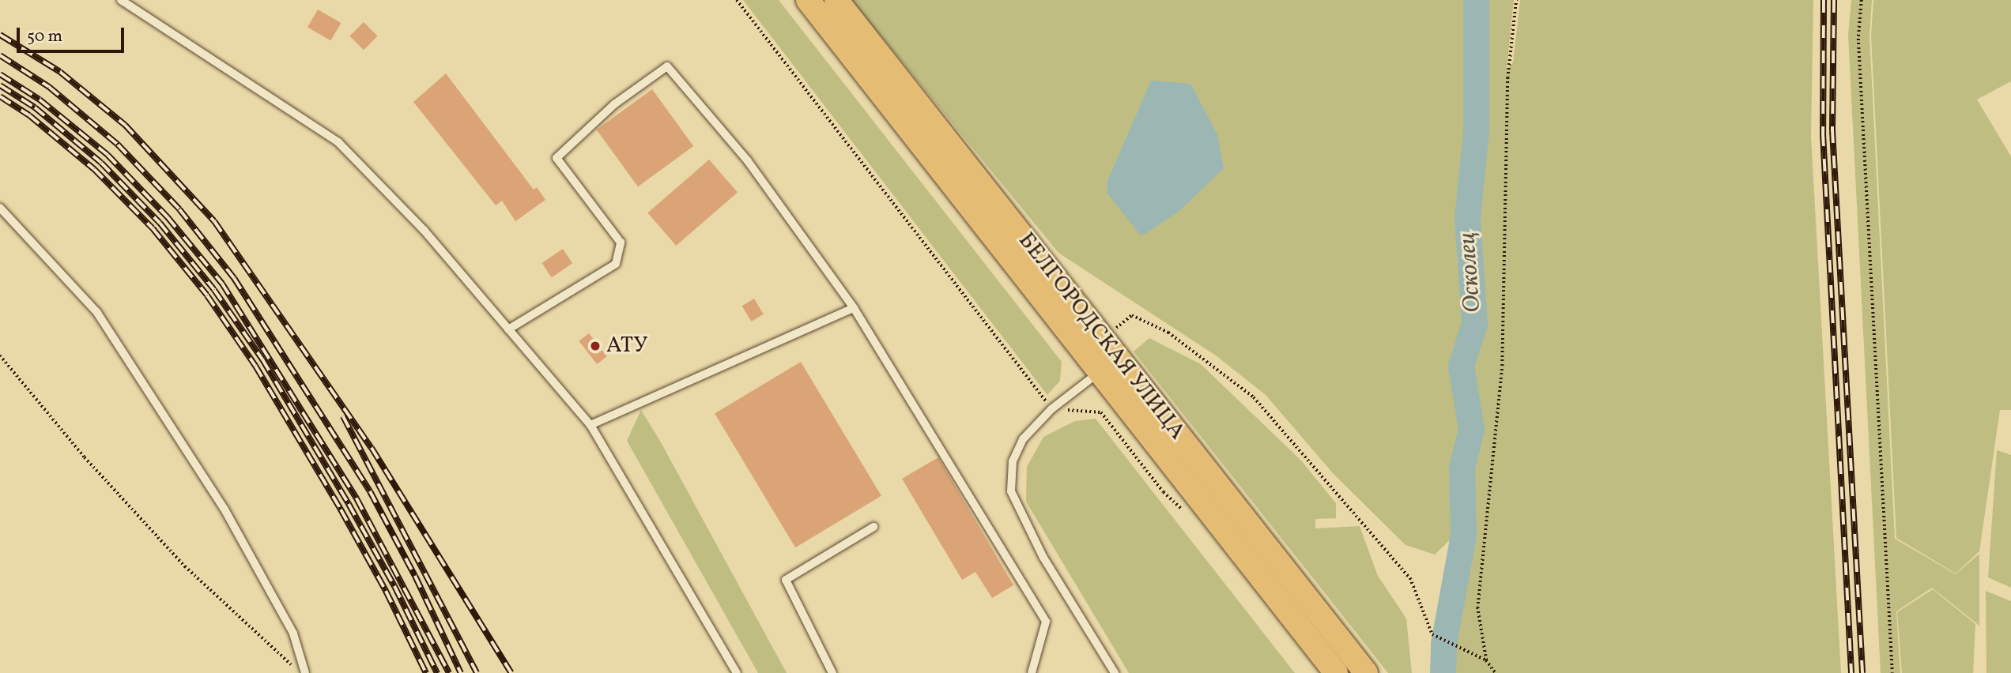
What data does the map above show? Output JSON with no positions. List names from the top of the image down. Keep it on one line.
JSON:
{"streets":{"main road":["БЕЛГОРОДСКАЯ УЛИЦА"]},"water":["Осколец"],"places":["АТУ"],"scale_bar":"50 m"}
